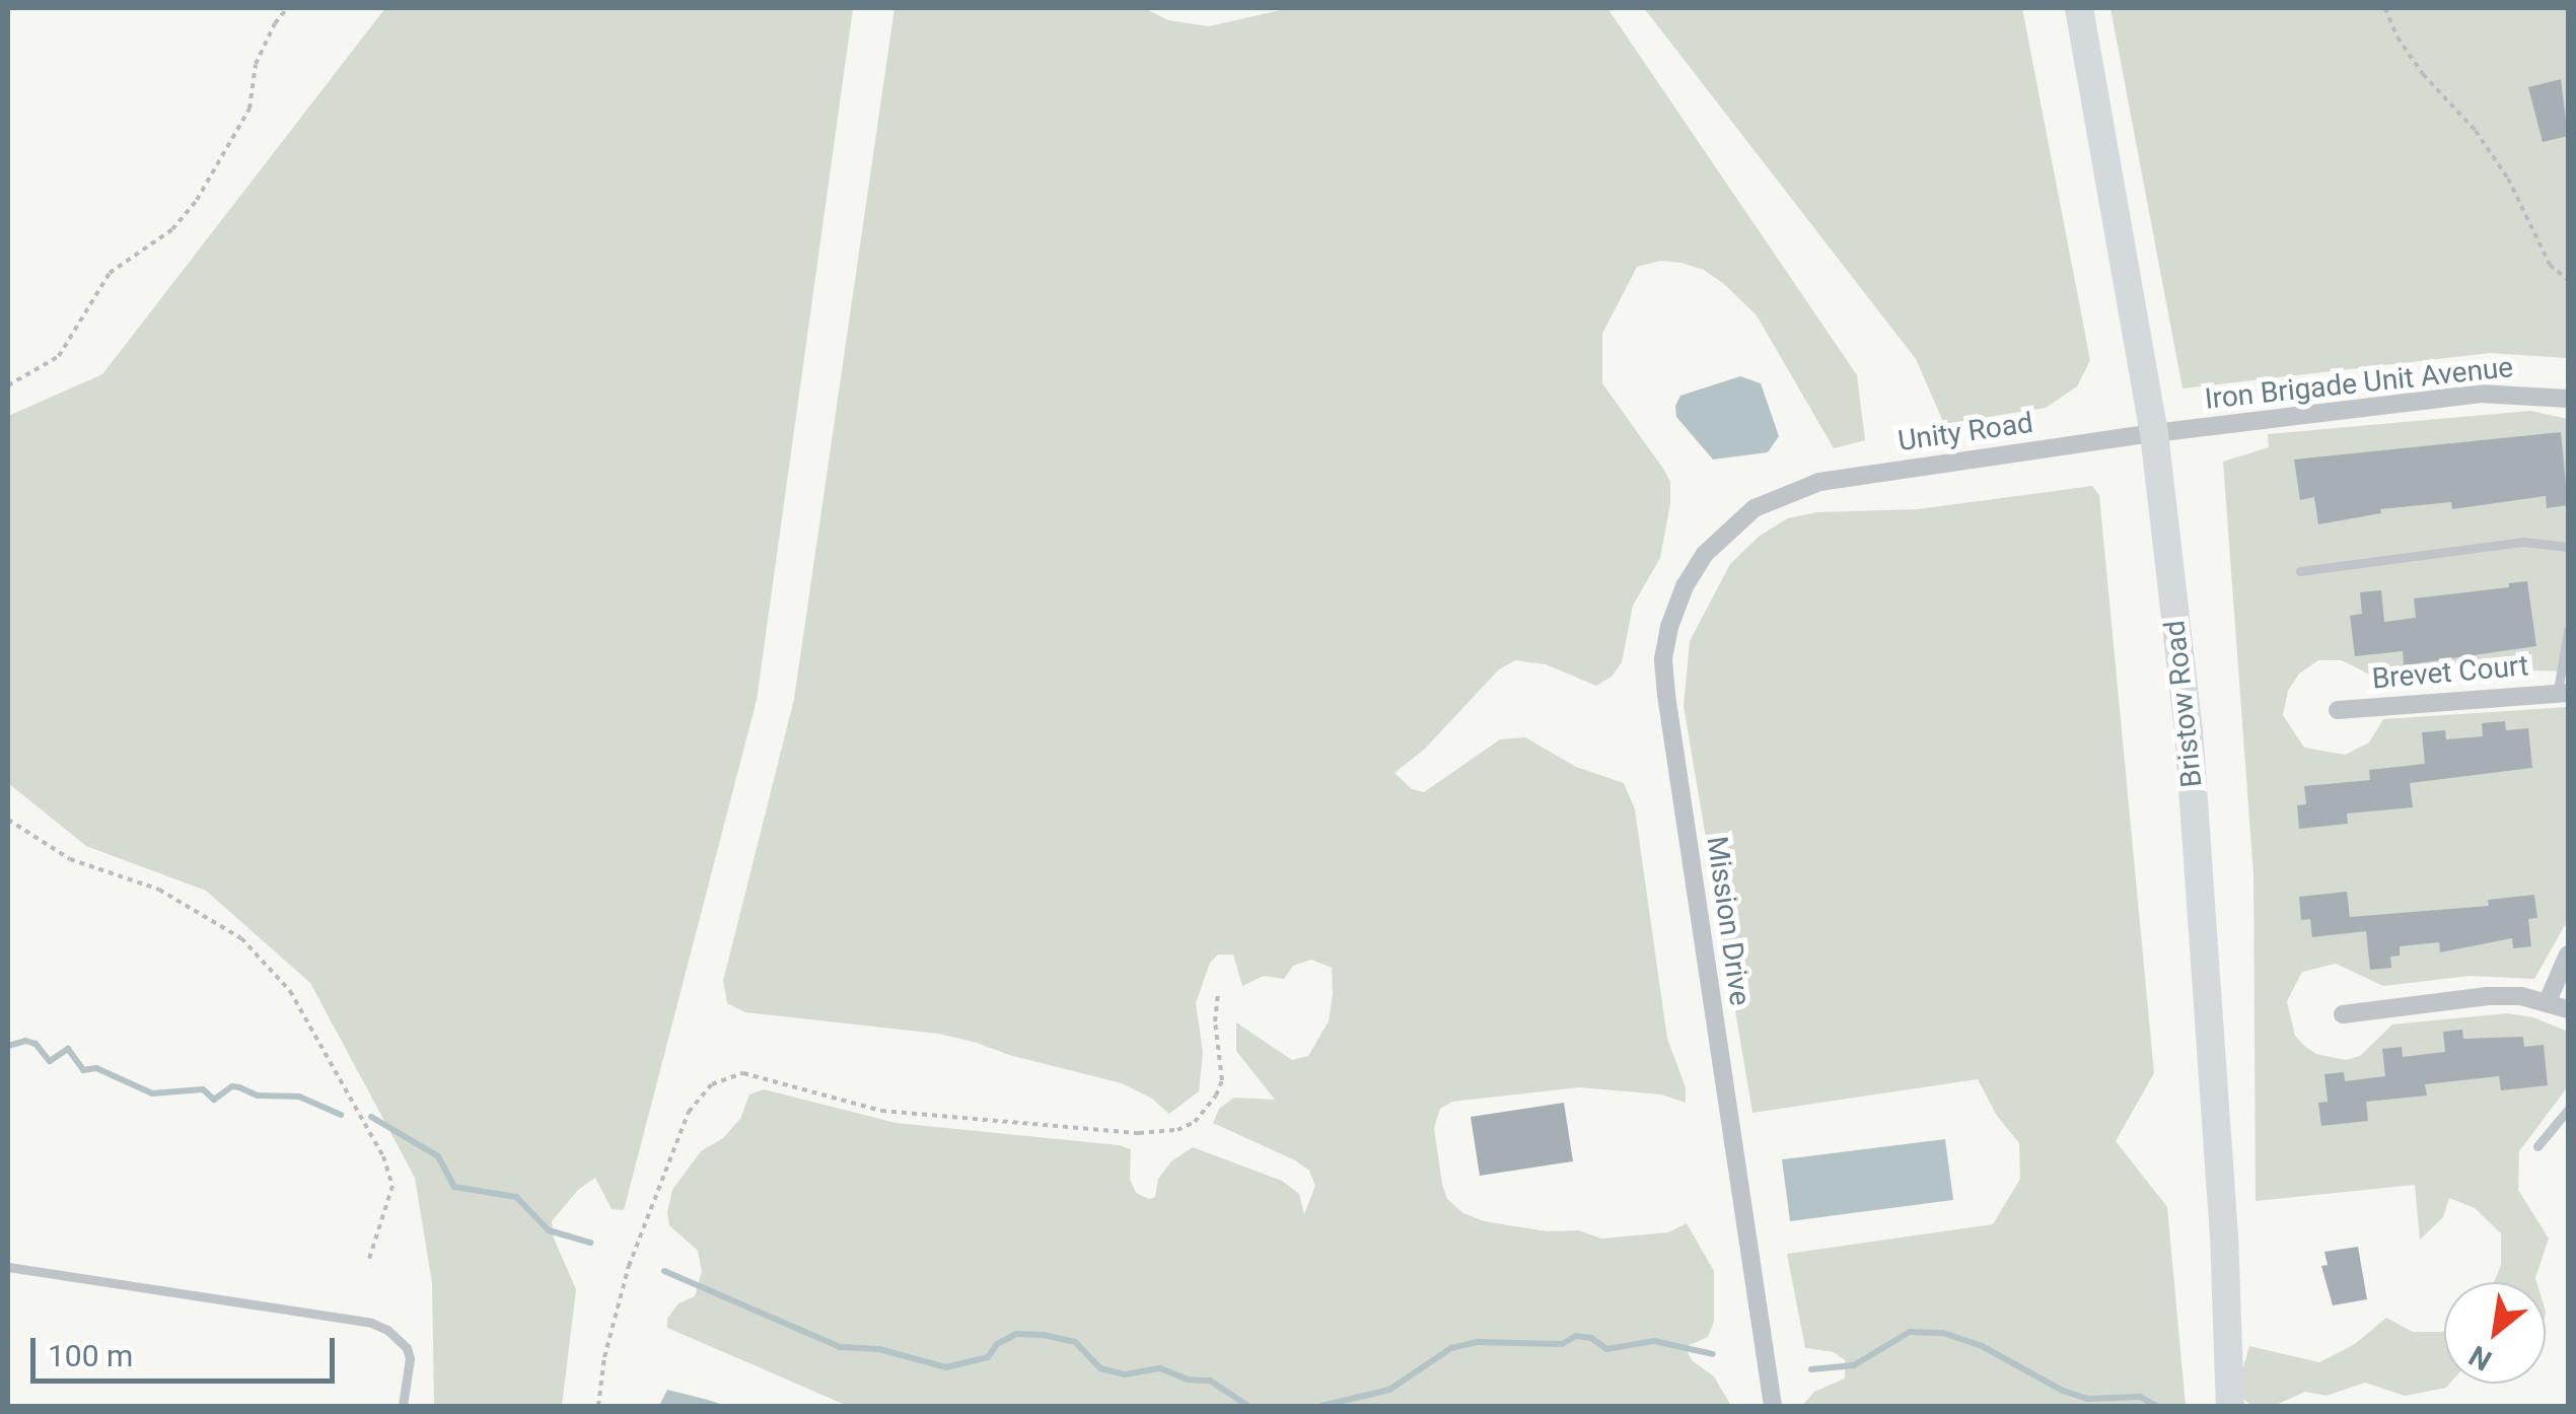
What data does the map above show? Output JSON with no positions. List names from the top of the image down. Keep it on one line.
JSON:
{"streets":{"main road":["Bristow Road"],"street":["Iron Brigade Unit Avenue","Unity Road","Brevet Court","Mission Drive"]},"crossings":[["Iron Brigade Unit Avenue","Unity Road"],["Iron Brigade Unit Avenue","Bristow Road"],["Unity Road","Bristow Road"],["Unity Road","Mission Drive"]],"scale_bar":"100 m","north":"bottom left"}
